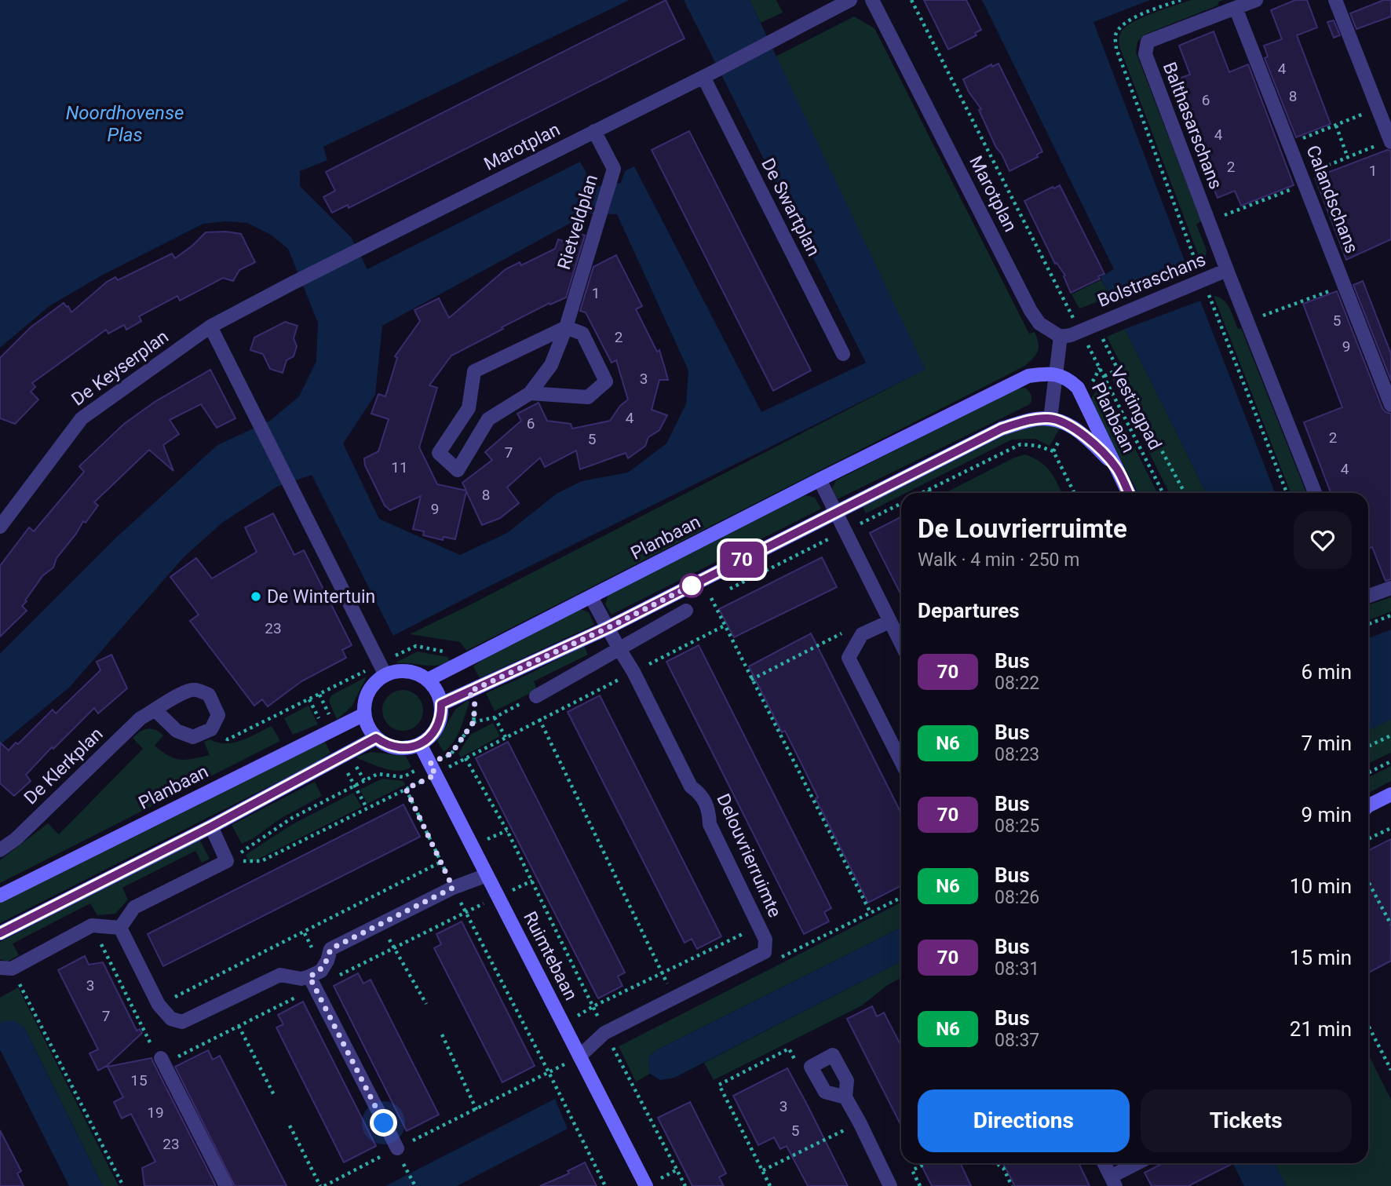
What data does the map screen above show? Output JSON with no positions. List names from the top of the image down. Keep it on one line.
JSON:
{"streets":{"street":["Balthasarschans","Marotplan","Calandschans","De Swartplan","Rietveldplan","Bolstraschans","De Keyserplan","Planbaan","De Klerkplan","Delouvrierruimte","Ruimtebaan"],"path":["Vestingpad"]},"crossings":[["Balthasarschans","Calandschans"],["Balthasarschans","Bolstraschans"],["Marotplan","De Swartplan"],["Marotplan","Rietveldplan"],["Marotplan","Bolstraschans"],["Marotplan","De Keyserplan"],["Bolstraschans","Vestingpad"],["Planbaan","Delouvrierruimte"],["Planbaan","Ruimtebaan"]],"water":["Noordhovense Plas"],"places":["De Wintertuin"],"lines":["bus line 70"],"house_numbers":["4","8","6","4","2","1","1","5","2","9","3","4","6","2","5","7","11","4","8","9","23","3","7","15","3","19","5","23"],"page":{"on_map":"70","heading":[["De Louvrierruimte","Walk · 4 min · 250 m"],"Departures"],"list":[{"mark":"70","name":"Bus","note":"08:22","value":"6 min"},{"mark":"N6","name":"Bus","note":"08:23","value":"7 min"},{"mark":"70","name":"Bus","note":"08:25","value":"9 min"},{"mark":"N6","name":"Bus","note":"08:26","value":"10 min"},{"mark":"70","name":"Bus","note":"08:31","value":"15 min"},{"mark":"N6","name":"Bus","note":"08:37","value":"21 min"}],"buttons":["Directions","Tickets"]}}
